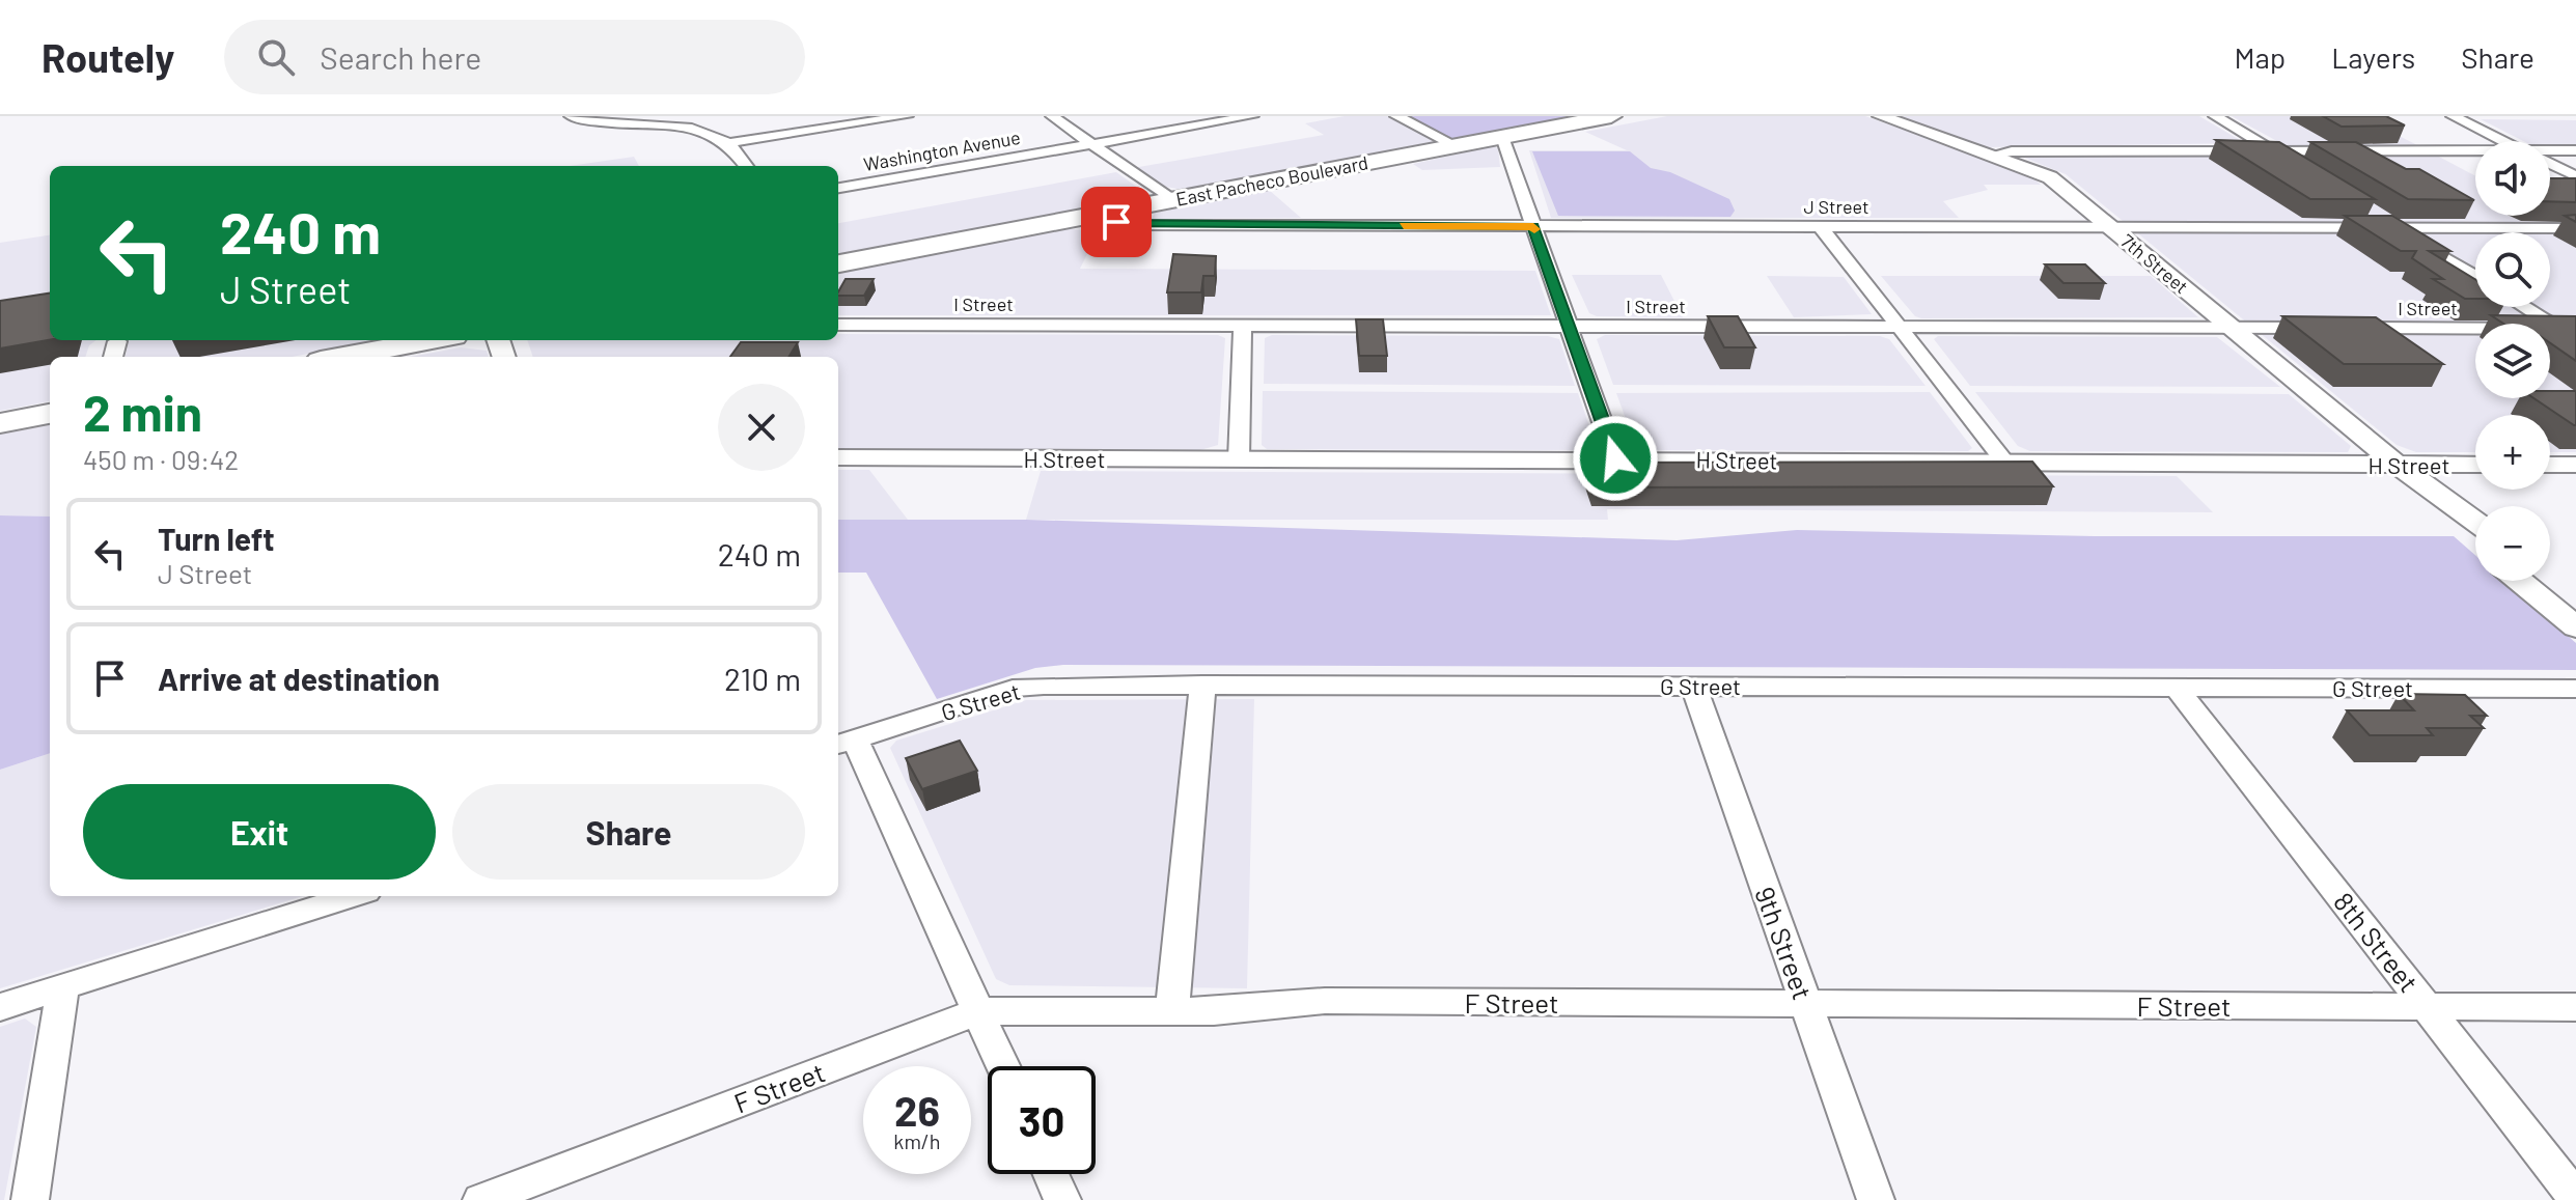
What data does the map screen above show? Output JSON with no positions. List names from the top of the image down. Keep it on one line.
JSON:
{"streets":{"highway":["East Pacheco Boulevard"],"street":["Washington Avenue","J Street","7th Street","I Street","H Street","G Street","8th Street","9th Street","F Street"]},"crossings":[["East Pacheco Boulevard","J Street"],["J Street","7th Street"],["7th Street","I Street"],["7th Street","H Street"],["G Street","8th Street"],["G Street","9th Street"],["8th Street","F Street"],["9th Street","F Street"]],"page":{"header":"Routely","search":"Search here","nav":["Map","Layers","Share"],"map_buttons":["+","−"],"turn":["240 m","J Street"],"heading":["2 min","450 m · 09:42"],"list":[{"name":"Turn left","note":"J Street","value":"240 m"},{"name":"Arrive at destination","value":"210 m"}],"buttons":["Exit","Share"],"speed":"26 km/h","limit":"30"}}
